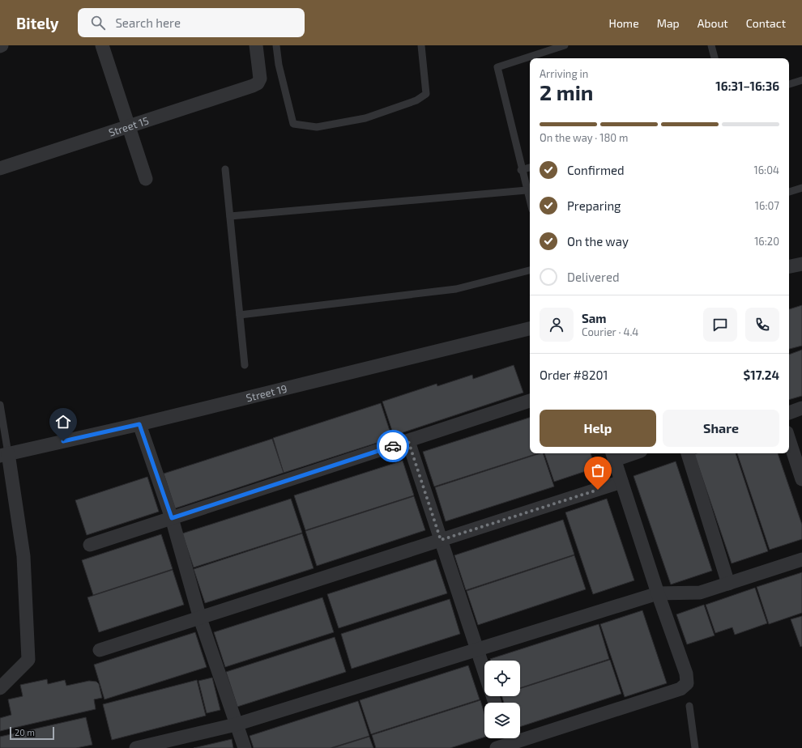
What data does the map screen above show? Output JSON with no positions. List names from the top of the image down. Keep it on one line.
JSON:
{"streets":{"street":["Street 15","Street 19"]},"scale_bar":"20 m","page":{"header":"Bitely","search":"Search here","nav":["Home","Map","About","Contact"],"heading":["2 min","Arriving in","16:31–16:36"],"panel":["Sam","Courier · 4.4","Order #8201","$17.24"],"bar":"On the way · 180 m","list":[["Confirmed","16:04"],["Preparing","16:07"],["On the way","16:20"],"Delivered"],"buttons":["Help","Share"],"scale":"20 m"}}
